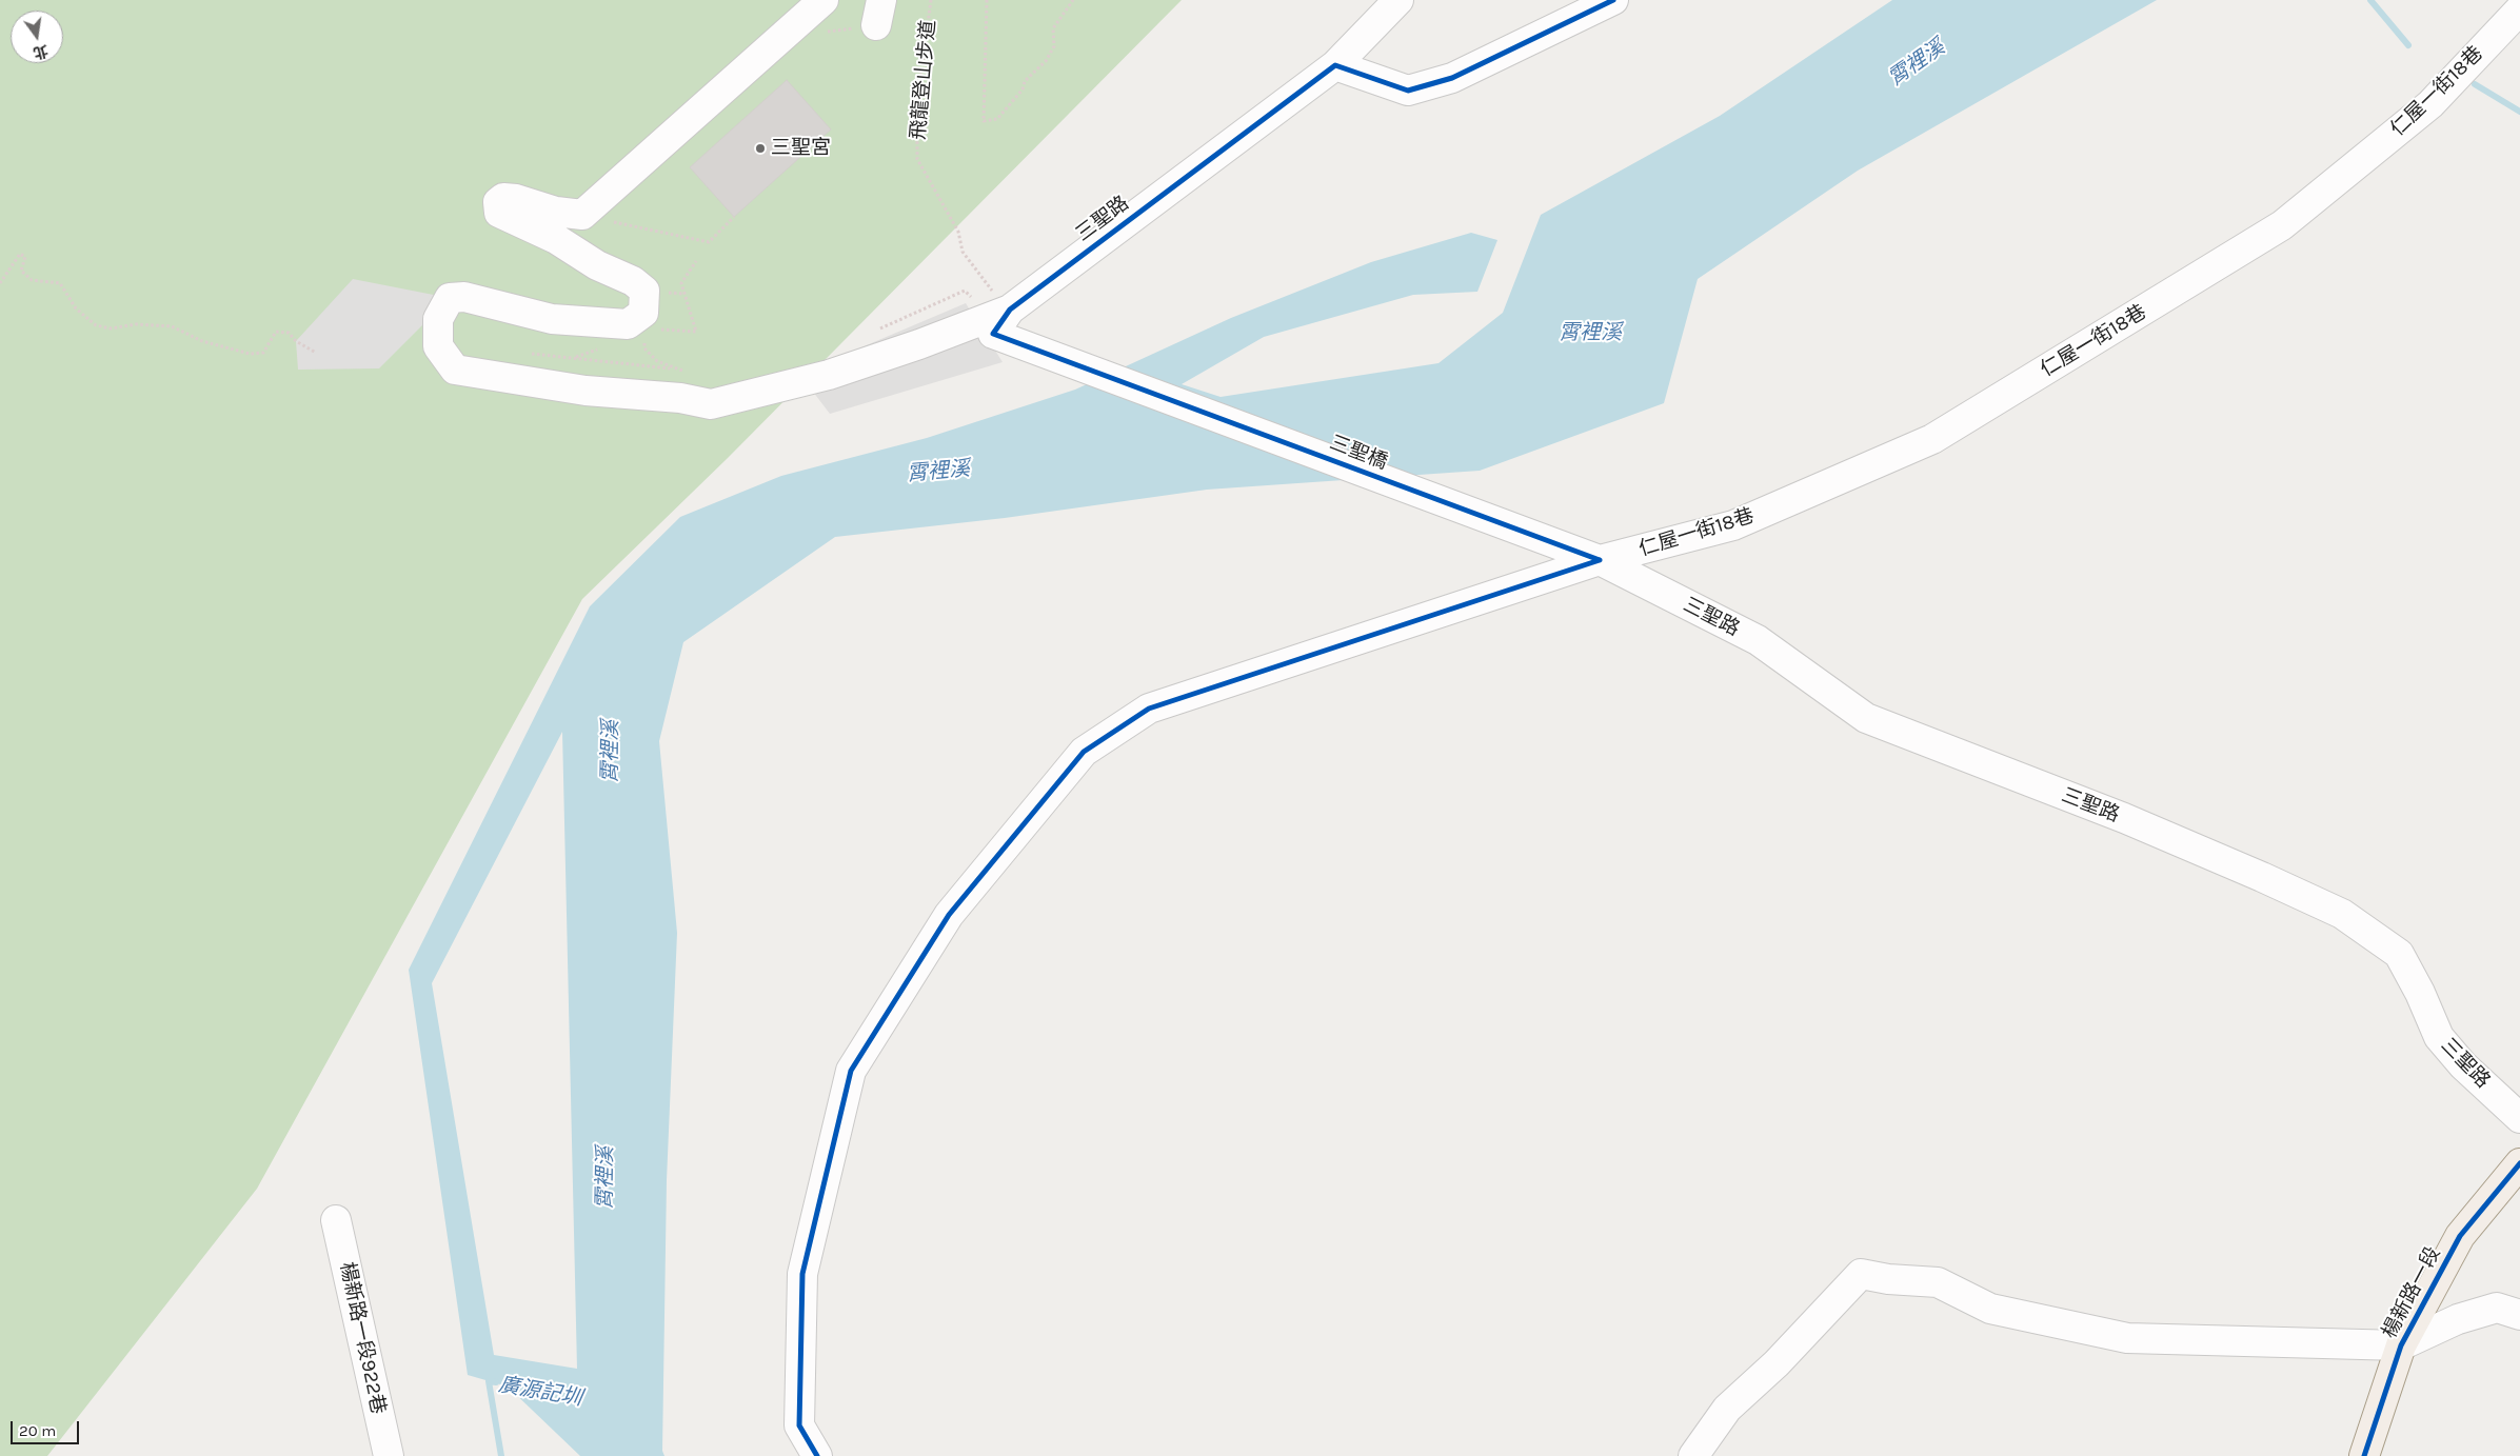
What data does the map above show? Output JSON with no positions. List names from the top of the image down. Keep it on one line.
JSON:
{"streets":{"main road":["楊新路一段"],"street":["仁屋一街18巷","三聖路","三聖橋","楊新路一段922巷"],"path":["飛龍登山步道"]},"crossings":[["飛龍登山步道","三聖路"],["仁屋一街18巷","三聖路"],["仁屋一街18巷","三聖橋"],["三聖路","三聖橋"]],"water":["霄裡溪","廣源記圳"],"places":["三聖宮"],"scale_bar":"20 m","north":"bottom"}
